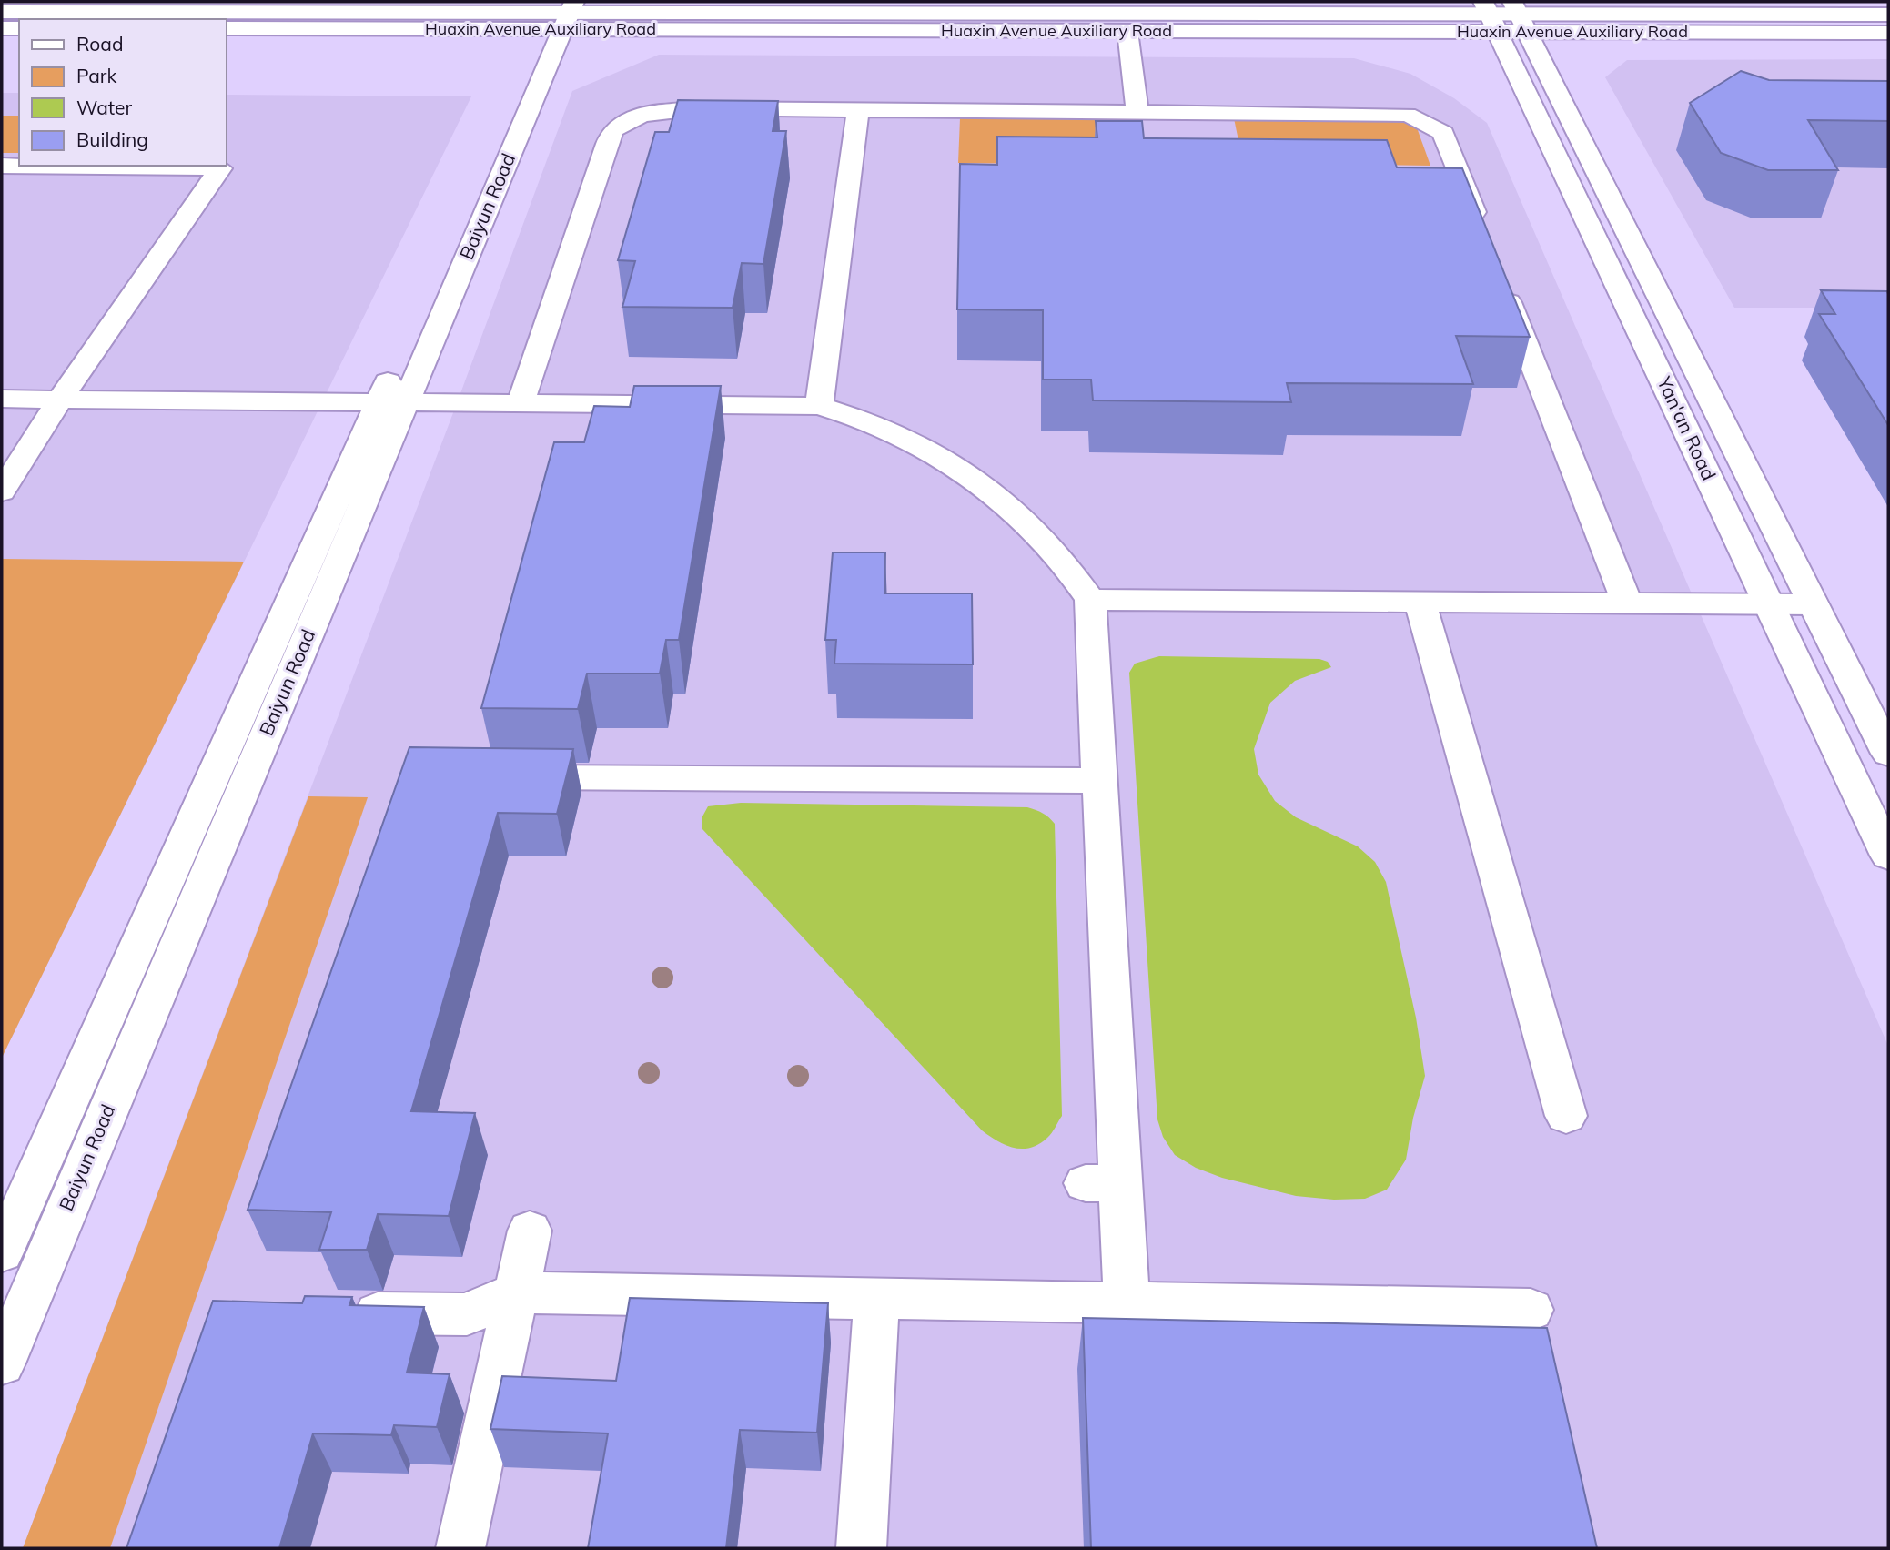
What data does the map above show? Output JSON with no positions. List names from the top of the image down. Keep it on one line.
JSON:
{"streets":{"main road":["Huaxin Avenue Auxiliary Road","Baiyun Road","Yan'an Road"]},"crossings":[["Huaxin Avenue Auxiliary Road","Baiyun Road"],["Huaxin Avenue Auxiliary Road","Yan'an Road"]],"legend":["Road","Park","Water","Building"]}
